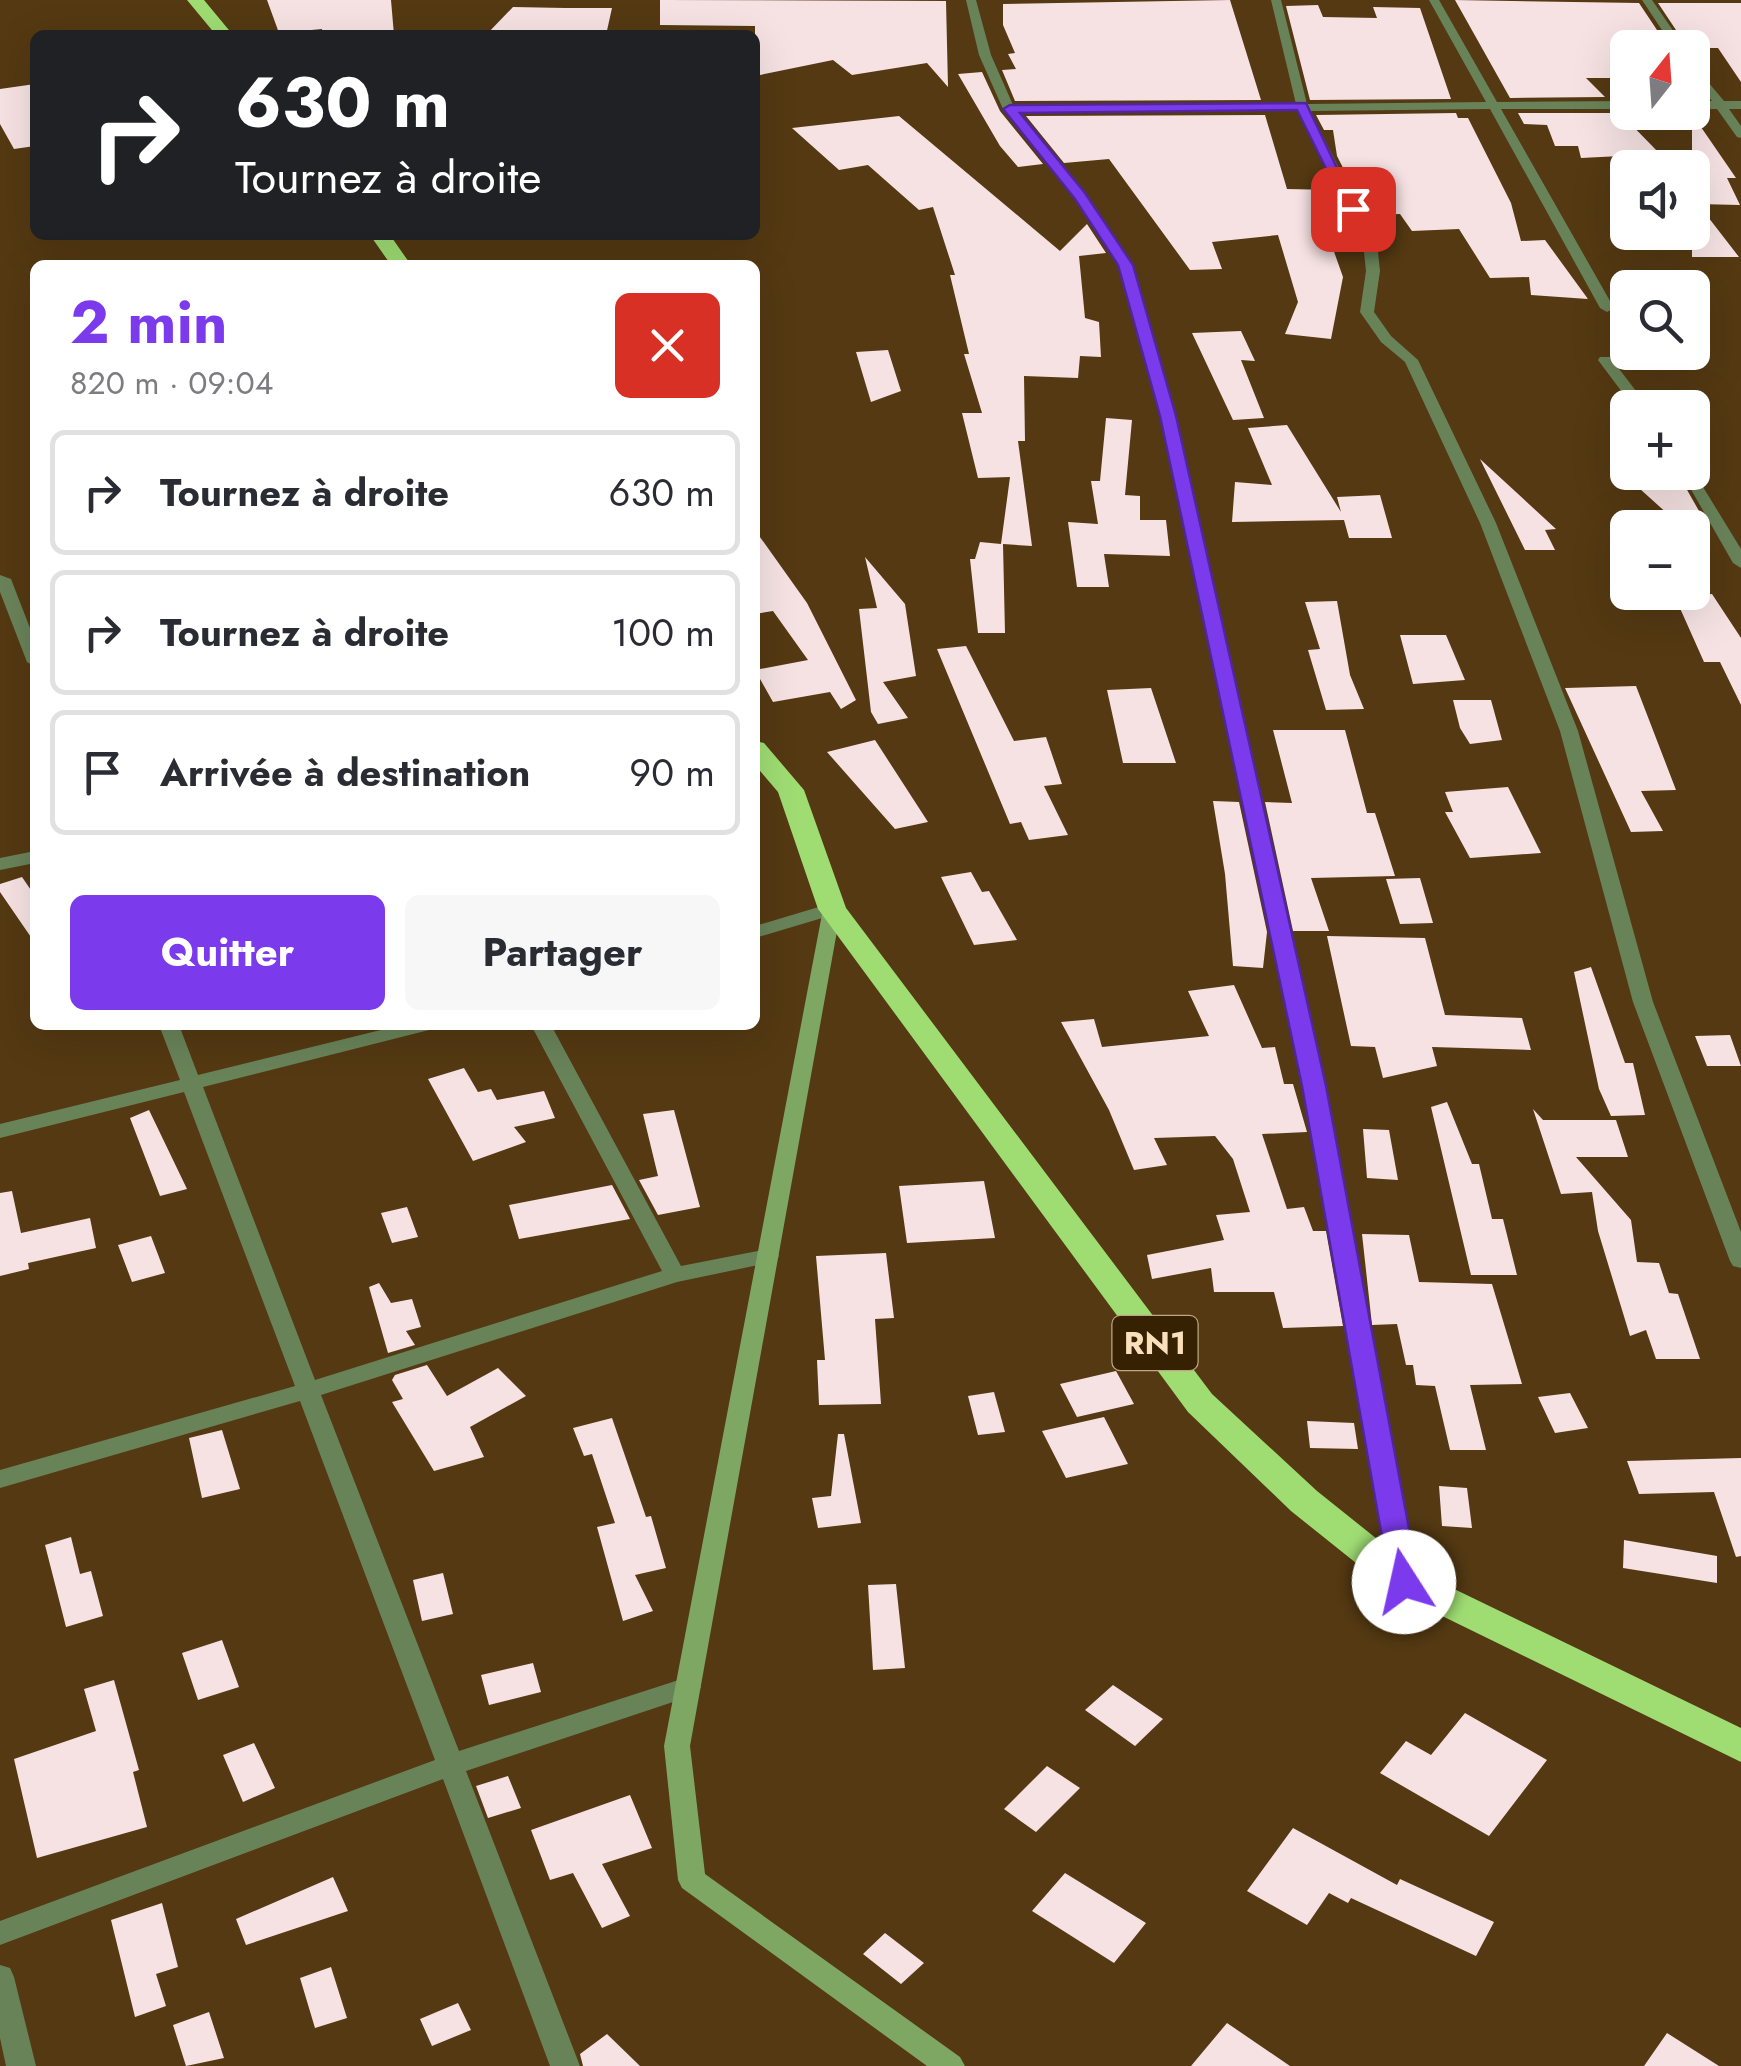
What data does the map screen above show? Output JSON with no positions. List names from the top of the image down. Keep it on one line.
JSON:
{"streets":{"highway":["RN1"]},"north":"top","page":{"map_buttons":["+","−"],"turn":["630 m","Tournez à droite"],"heading":["2 min","820 m · 09:04"],"list":[{"name":"Tournez à droite","value":"630 m"},{"name":"Tournez à droite","value":"100 m"},{"name":"Arrivée à destination","value":"90 m"}],"buttons":["Quitter","Partager"]}}
